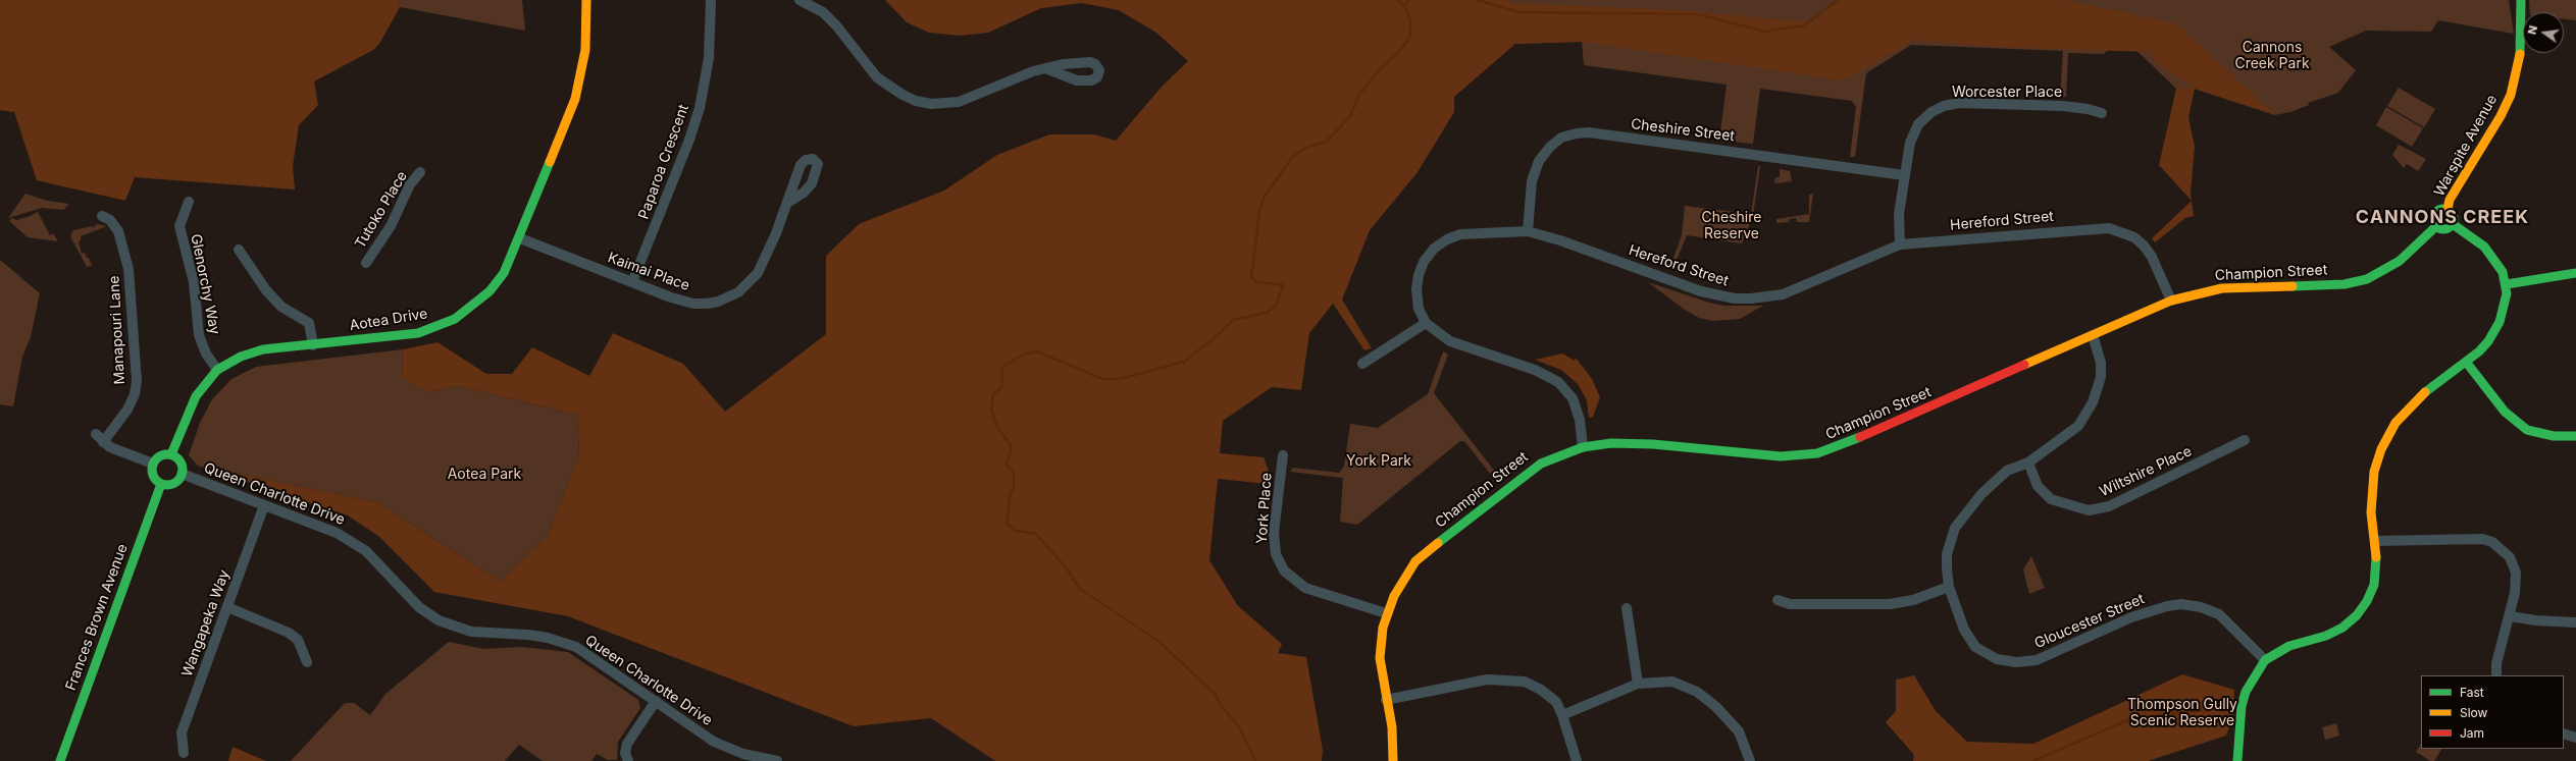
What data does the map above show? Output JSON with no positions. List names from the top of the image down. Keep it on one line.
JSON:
{"streets":{"main road":["Warspite Avenue","Champion Street","Aotea Drive","Frances Brown Avenue"],"street":["Worcester Place","Cheshire Street","Paparoa Crescent","Tutoko Place","Hereford Street","Kaimai Place","Glenorchy Way","Manapouri Lane","Wiltshire Place","Queen Charlotte Drive","York Place","Gloucester Street","Wangapeka Way"]},"crossings":[["Worcester Place","Cheshire Street"],["Worcester Place","Hereford Street"],["Cheshire Street","Hereford Street"],["Warspite Avenue","Champion Street"],["Paparoa Crescent","Kaimai Place"],["Hereford Street","Champion Street"],["Kaimai Place","Aotea Drive"],["Champion Street","York Place"],["Champion Street","Gloucester Street"],["Glenorchy Way","Aotea Drive"],["Aotea Drive","Queen Charlotte Drive"],["Aotea Drive","Frances Brown Avenue"],["Wiltshire Place","Gloucester Street"],["Queen Charlotte Drive","Frances Brown Avenue"],["Queen Charlotte Drive","Wangapeka Way"]],"districts":["CANNONS CREEK"],"parks":["Cannons Creek Park","Cheshire Reserve","York Park","Aotea Park","Thompson Gully Scenic Reserve"],"legend":["Fast","Slow","Jam"],"north":"left"}
